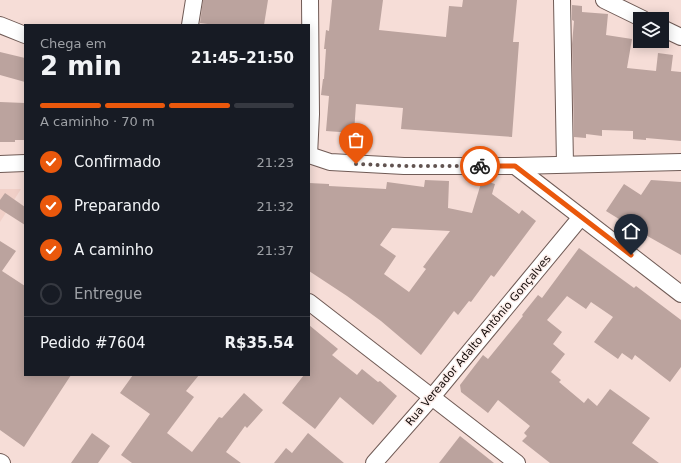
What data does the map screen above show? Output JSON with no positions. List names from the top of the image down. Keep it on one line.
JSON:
{"streets":{"street":["Rua Vereador Adalto Antônio Gonçalves"]},"page":{"heading":["2 min","Chega em","21:45–21:50"],"panel":["Pedido #7604","R$35.54"],"bar":"A caminho · 70 m","list":[["Confirmado","21:23"],["Preparando","21:32"],["A caminho","21:37"],"Entregue"]}}
